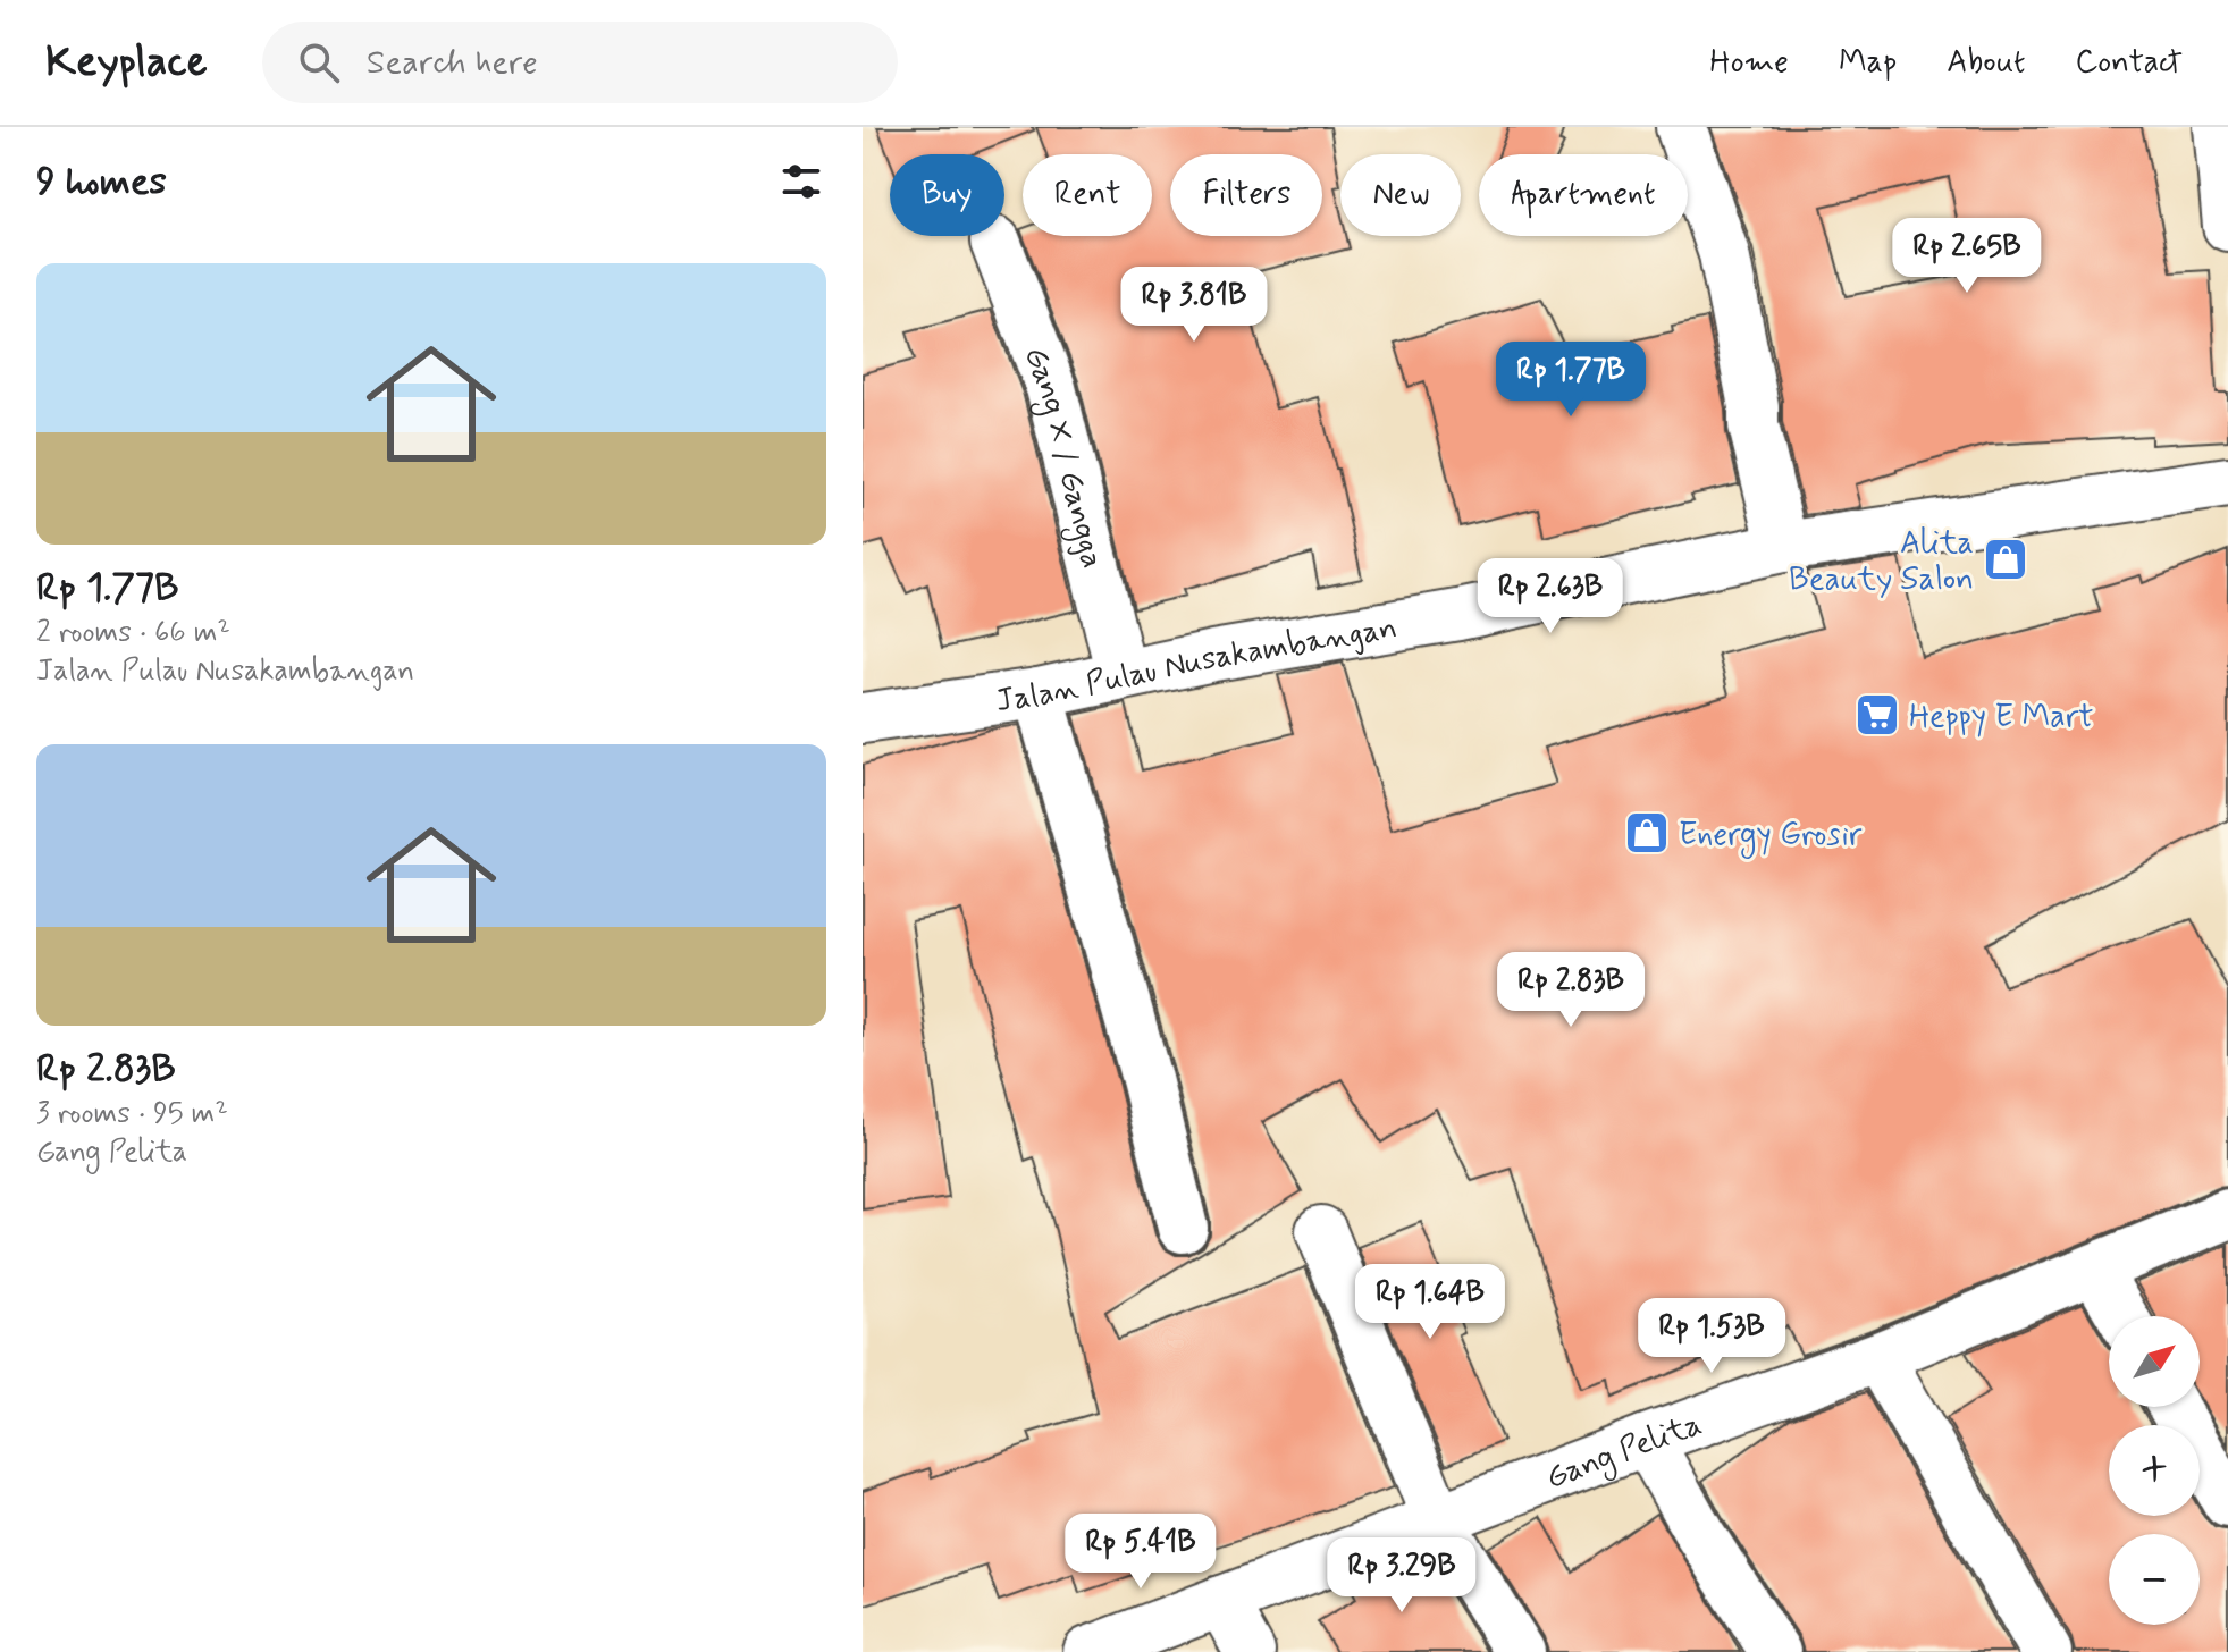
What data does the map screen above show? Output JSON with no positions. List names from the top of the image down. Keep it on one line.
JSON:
{"streets":{"street":["Gang X / Gangga","Jalan Pulau Nusakambangan","Gang Pelita"]},"crossings":[["Gang X / Gangga","Jalan Pulau Nusakambangan"]],"places":{"shop":["Alita Beauty Salon","Energy Grosir"],"supermarket":["Heppy E Mart"]},"north":"top right","page":{"header":"Keyplace","search":"Search here","nav":["Home","Map","About","Contact"],"heading":"9 homes","chip":["Buy","Rent","Filters","New","Apartment"],"price":["Rp 2.65B","Rp 3.81B","Rp 1.77B","Rp 2.63B","Rp 2.83B","Rp 1.64B","Rp 1.53B","Rp 5.41B","Rp 3.29B"],"list":[{"name":"Rp 1.77B","note":"2 rooms · 66 m² · Jalan Pulau Nusakambangan"},{"name":"Rp 2.83B","note":"3 rooms · 95 m² · Gang Pelita"}],"map_buttons":["+","−"]}}
